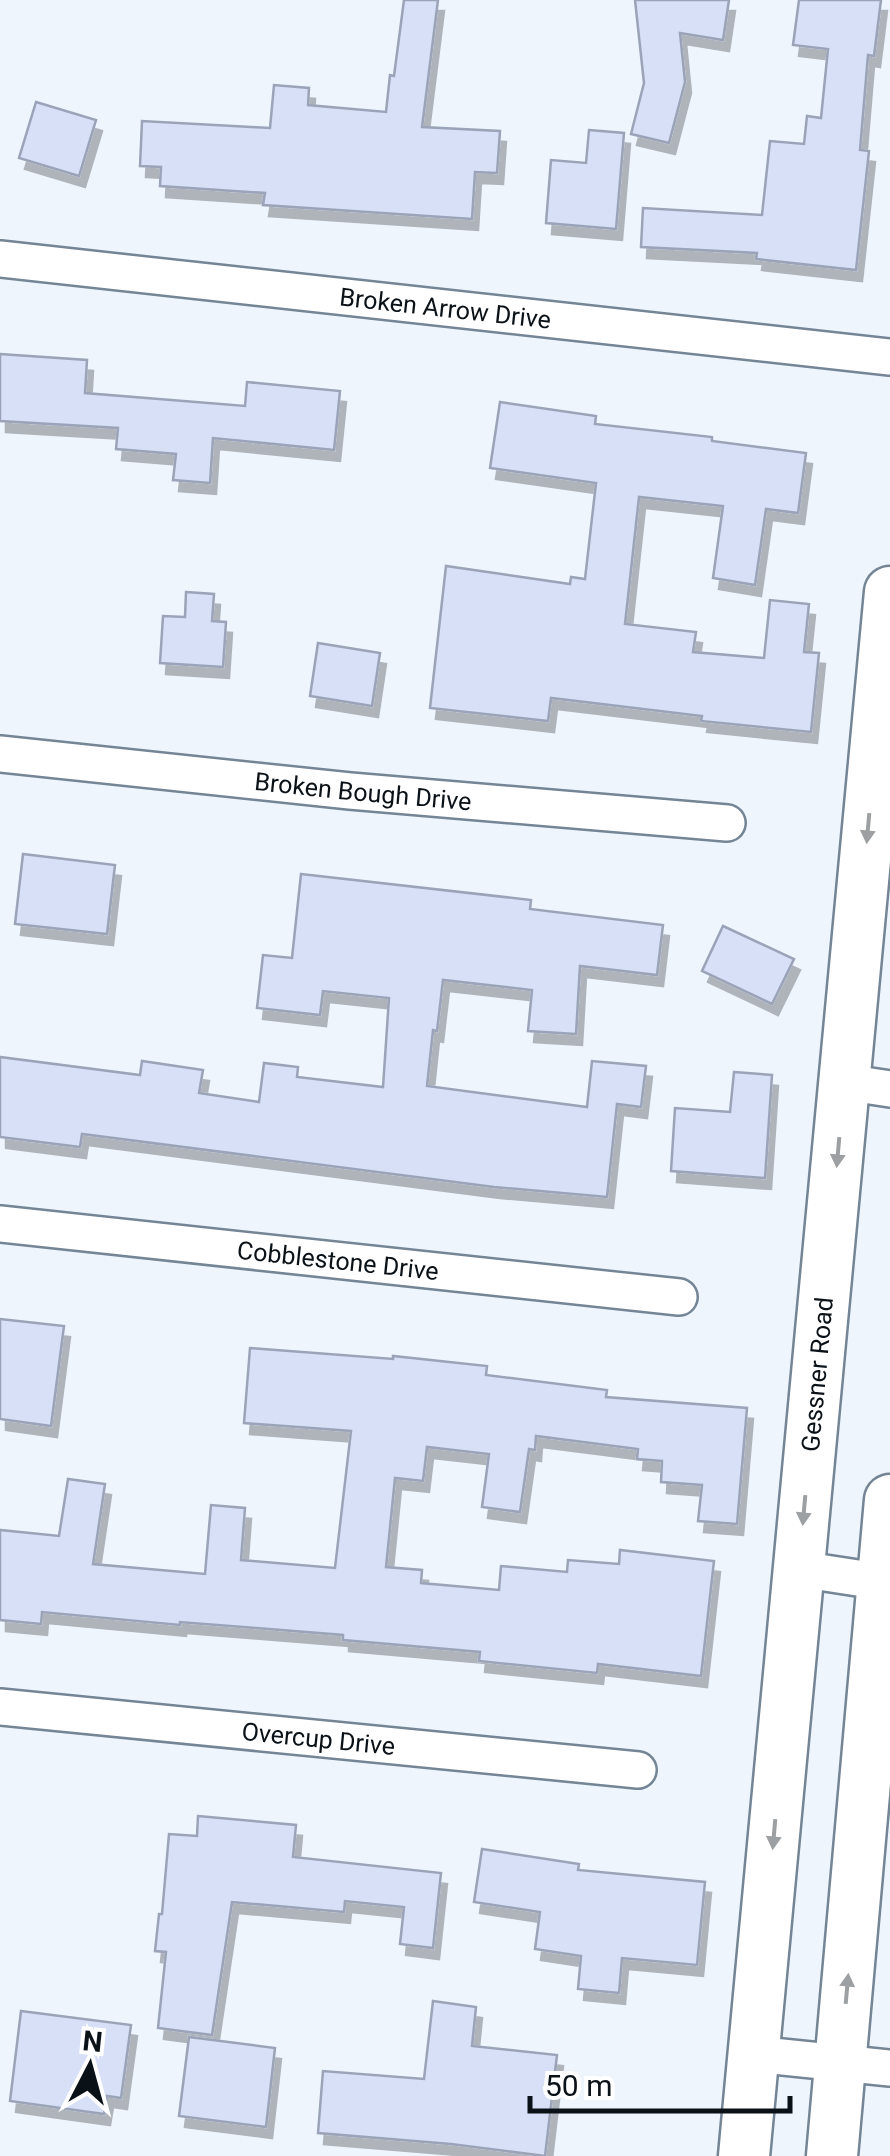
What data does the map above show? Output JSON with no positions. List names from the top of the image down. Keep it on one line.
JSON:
{"streets":{"main road":["Gessner Road"],"street":["Broken Arrow Drive","Broken Bough Drive","Cobblestone Drive","Overcup Drive"]},"scale_bar":"50 m","north":"top"}
